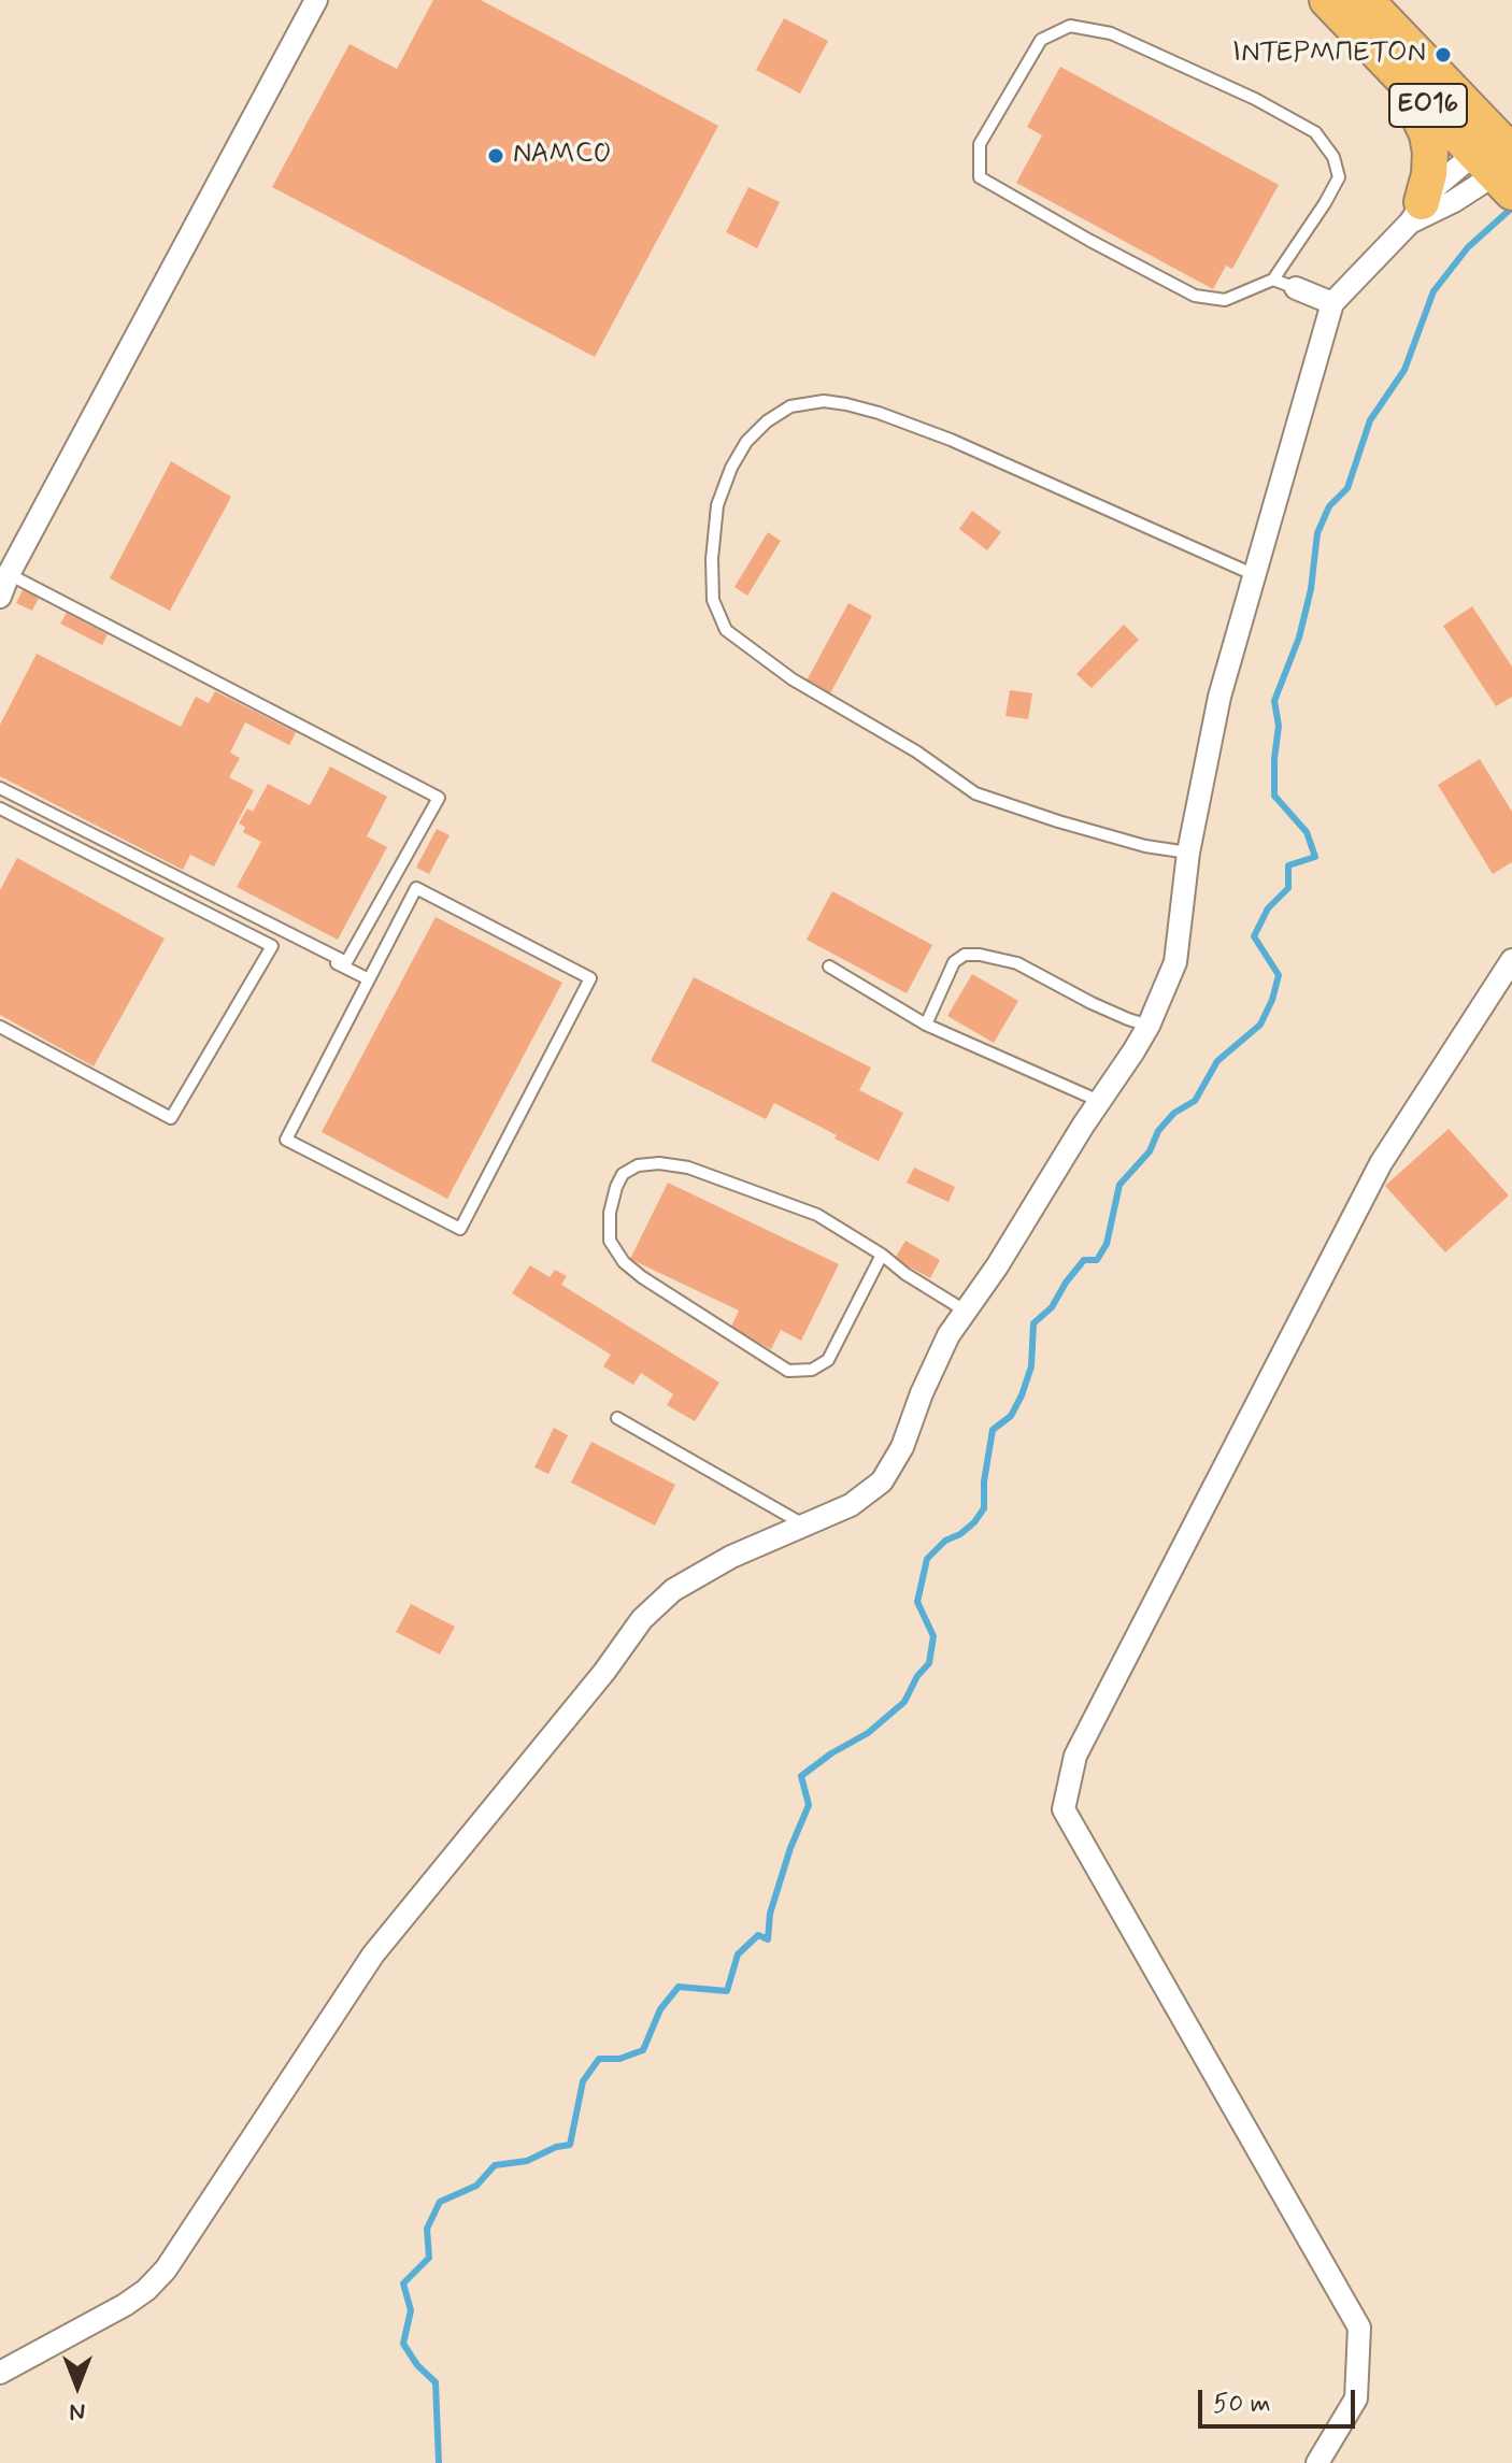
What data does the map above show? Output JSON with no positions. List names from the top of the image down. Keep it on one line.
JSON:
{"streets":{"main road":["ΕΟ16"]},"places":["ΙΝΤΕΡΜΠΕΤΟΝ","NAMCO"],"scale_bar":"50 m","north":"bottom"}
